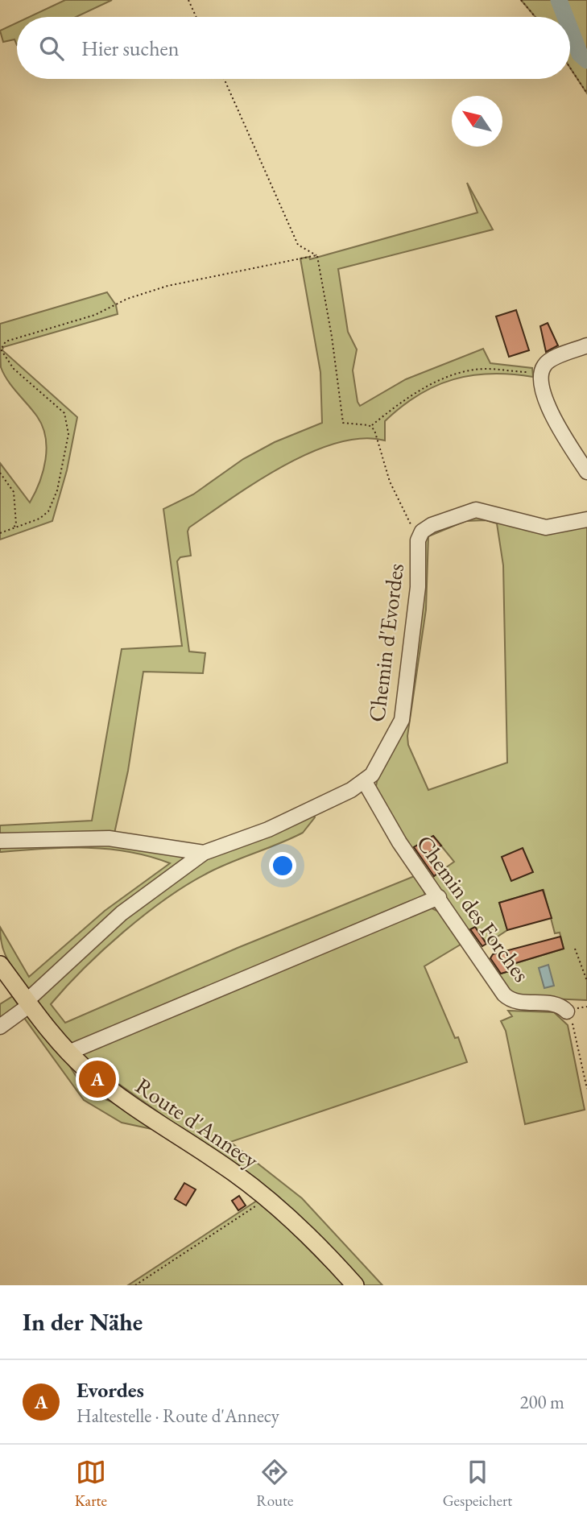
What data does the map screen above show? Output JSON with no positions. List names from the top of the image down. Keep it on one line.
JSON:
{"streets":{"main road":["Route d'Annecy"],"street":["Chemin d'Evordes","Chemin des Forches"]},"crossings":[["Chemin d'Evordes","Chemin des Forches"],["Chemin d'Evordes","Route d'Annecy"]],"north":"top left","page":{"search":"Hier suchen","pins":"A","heading":"In der Nähe","list":[{"mark":"A","name":"Evordes","note":"Haltestelle · Route d'Annecy","value":"200 m"}],"nav":["Karte","Route","Gespeichert"]}}
